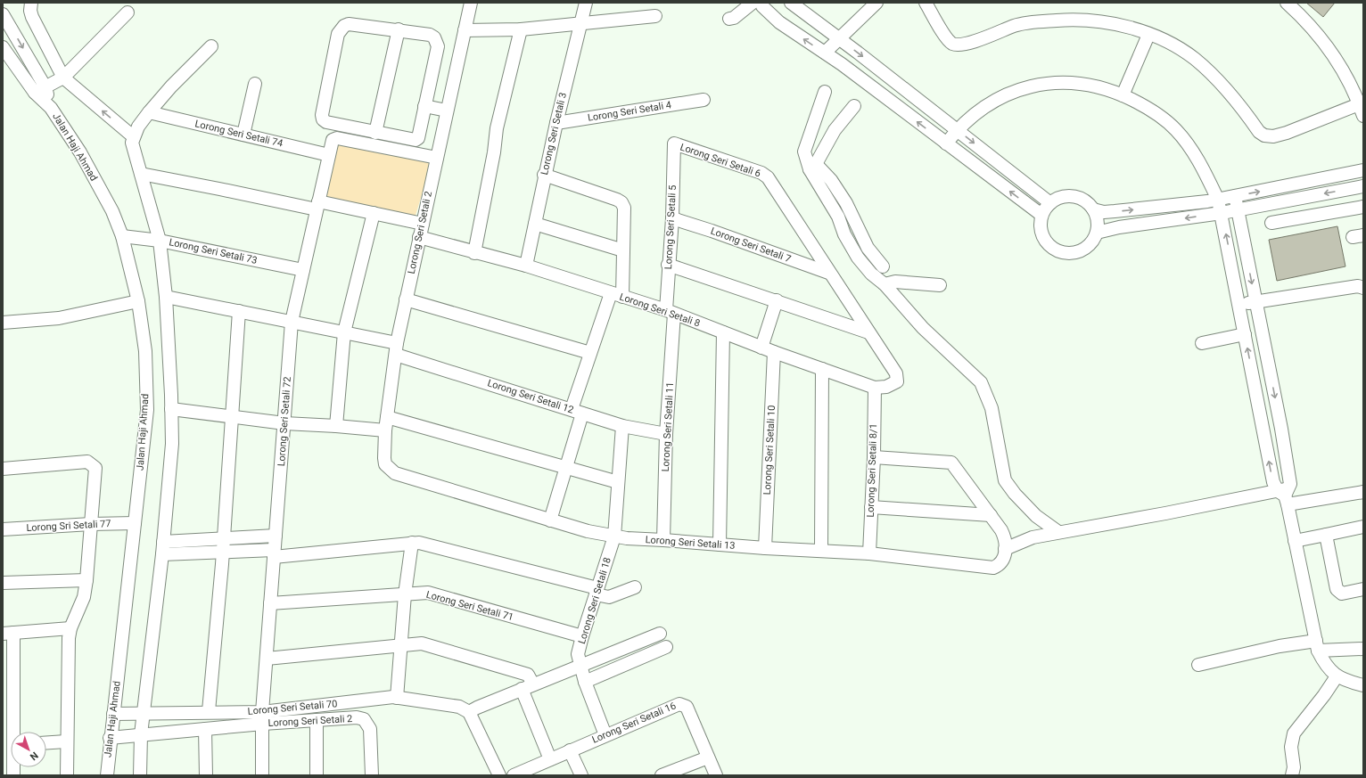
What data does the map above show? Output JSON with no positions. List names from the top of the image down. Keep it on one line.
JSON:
{"streets":{"street":["Lorong Seri Setali 4","Lorong Seri Setali 74","Lorong Seri Setali 3","Jalan Haji Ahmad","Lorong Seri Setali 6","Lorong Seri Setali 5","Lorong Seri Setali 2","Lorong Seri Setali 7","Lorong Seri Setali 73","Lorong Seri Setali 8","Lorong Seri Setali 12","Lorong Seri Setali 72","Lorong Seri Setali 11","Lorong Seri Setali 10","Lorong Seri Setali 8/1","Lorong Sri Setali 77","Lorong Seri Setali 13","Lorong Seri Setali 18","Lorong Seri Setali 71","Lorong Seri Setali 70","Lorong Seri Setali 16"]},"crossings":[["Lorong Seri Setali 4","Lorong Seri Setali 3"],["Lorong Seri Setali 74","Lorong Seri Setali 72"],["Lorong Seri Setali 3","Lorong Seri Setali 8"],["Jalan Haji Ahmad","Lorong Seri Setali 73"],["Jalan Haji Ahmad","Lorong Sri Setali 77"],["Jalan Haji Ahmad","Lorong Seri Setali 70"],["Lorong Seri Setali 6","Lorong Seri Setali 5"],["Lorong Seri Setali 6","Lorong Seri Setali 7"],["Lorong Seri Setali 5","Lorong Seri Setali 7"],["Lorong Seri Setali 5","Lorong Seri Setali 8"],["Lorong Seri Setali 5","Lorong Seri Setali 11"],["Lorong Seri Setali 2","Lorong Seri Setali 8"],["Lorong Seri Setali 2","Lorong Seri Setali 12"],["Lorong Seri Setali 2","Lorong Seri Setali 72"],["Lorong Seri Setali 2","Lorong Seri Setali 13"],["Lorong Seri Setali 2","Lorong Seri Setali 70"],["Lorong Seri Setali 73","Lorong Seri Setali 72"],["Lorong Seri Setali 8","Lorong Seri Setali 11"],["Lorong Seri Setali 8","Lorong Seri Setali 10"],["Lorong Seri Setali 8","Lorong Seri Setali 8/1"],["Lorong Seri Setali 12","Lorong Seri Setali 72"],["Lorong Seri Setali 12","Lorong Seri Setali 11"],["Lorong Seri Setali 12","Lorong Seri Setali 18"],["Lorong Seri Setali 72","Lorong Seri Setali 71"],["Lorong Seri Setali 72","Lorong Seri Setali 70"],["Lorong Seri Setali 11","Lorong Seri Setali 13"],["Lorong Seri Setali 10","Lorong Seri Setali 13"],["Lorong Seri Setali 8/1","Lorong Seri Setali 13"],["Lorong Seri Setali 13","Lorong Seri Setali 18"],["Lorong Seri Setali 18","Lorong Seri Setali 71"],["Lorong Seri Setali 18","Lorong Seri Setali 16"]],"north":"bottom right"}
